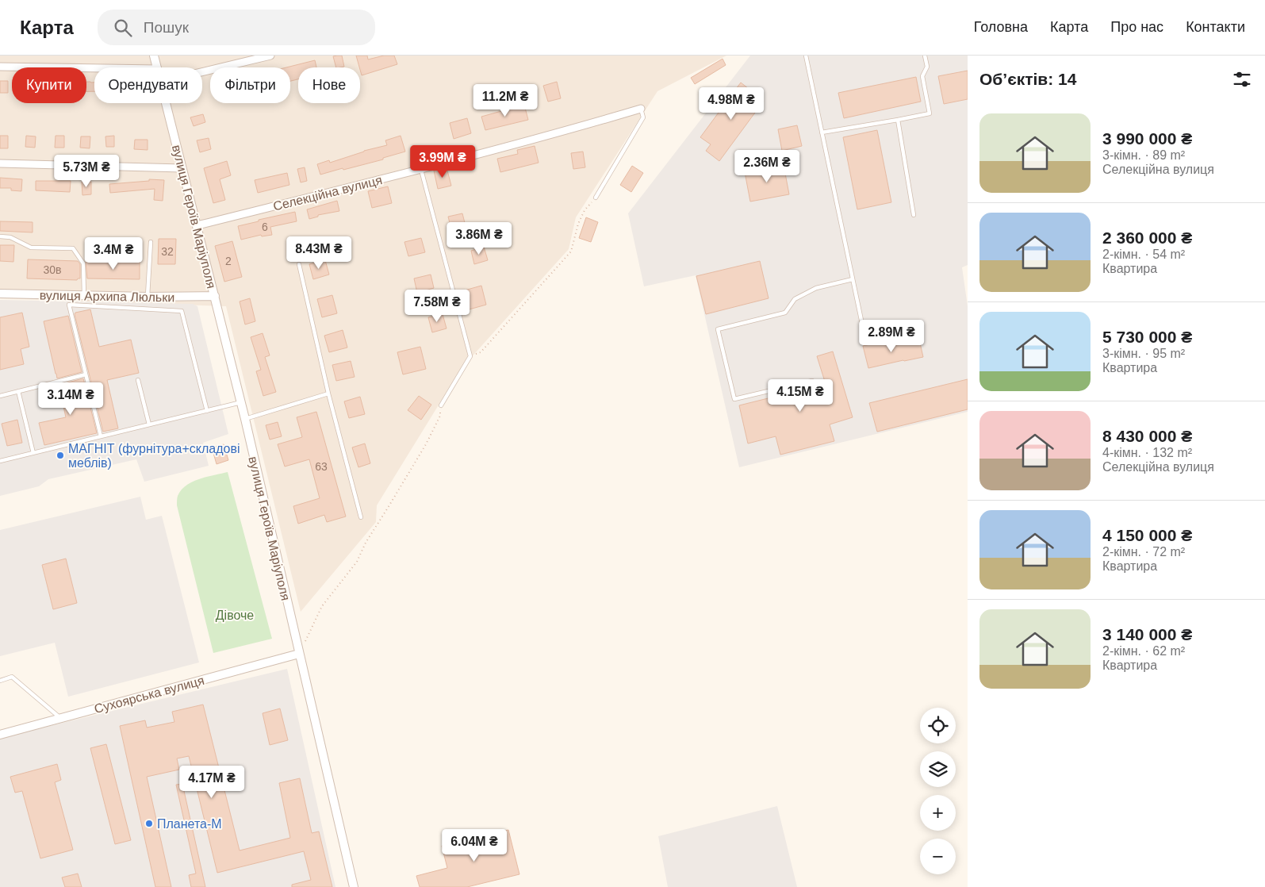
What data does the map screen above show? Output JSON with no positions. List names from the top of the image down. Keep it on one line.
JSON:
{"streets":{"street":["Селекційна вулиця","вулиця Героїв Маріуполя","вулиця Архипа Люльки","Сухоярська вулиця"]},"crossings":[["Селекційна вулиця","вулиця Героїв Маріуполя"],["вулиця Героїв Маріуполя","вулиця Архипа Люльки"],["вулиця Героїв Маріуполя","Сухоярська вулиця"]],"parks":["Дівоче"],"places":["МАГНІТ (фурнітура+складові меблів)","Планета-М"],"house_numbers":["6","32","2","30в","63"],"page":{"header":"Карта","search":"Пошук","nav":["Головна","Карта","Про нас","Контакти"],"heading":"Об’єктів: 14","chip":["Купити","Орендувати","Фільтри","Нове"],"price":["11.2M ₴","4.98M ₴","3.99M ₴","2.36M ₴","5.73M ₴","3.86M ₴","8.43M ₴","3.4M ₴","7.58M ₴","2.89M ₴","4.15M ₴","3.14M ₴","4.17M ₴","6.04M ₴"],"list":[{"name":"3 990 000 ₴","note":"3-кімн. · 89 m² · Селекційна вулиця"},{"name":"2 360 000 ₴","note":"2-кімн. · 54 m² · Квартира"},{"name":"5 730 000 ₴","note":"3-кімн. · 95 m² · Квартира"},{"name":"8 430 000 ₴","note":"4-кімн. · 132 m² · Селекційна вулиця"},{"name":"4 150 000 ₴","note":"2-кімн. · 72 m² · Квартира"},{"name":"3 140 000 ₴","note":"2-кімн. · 62 m² · Квартира"}],"map_buttons":["+","−"]}}
